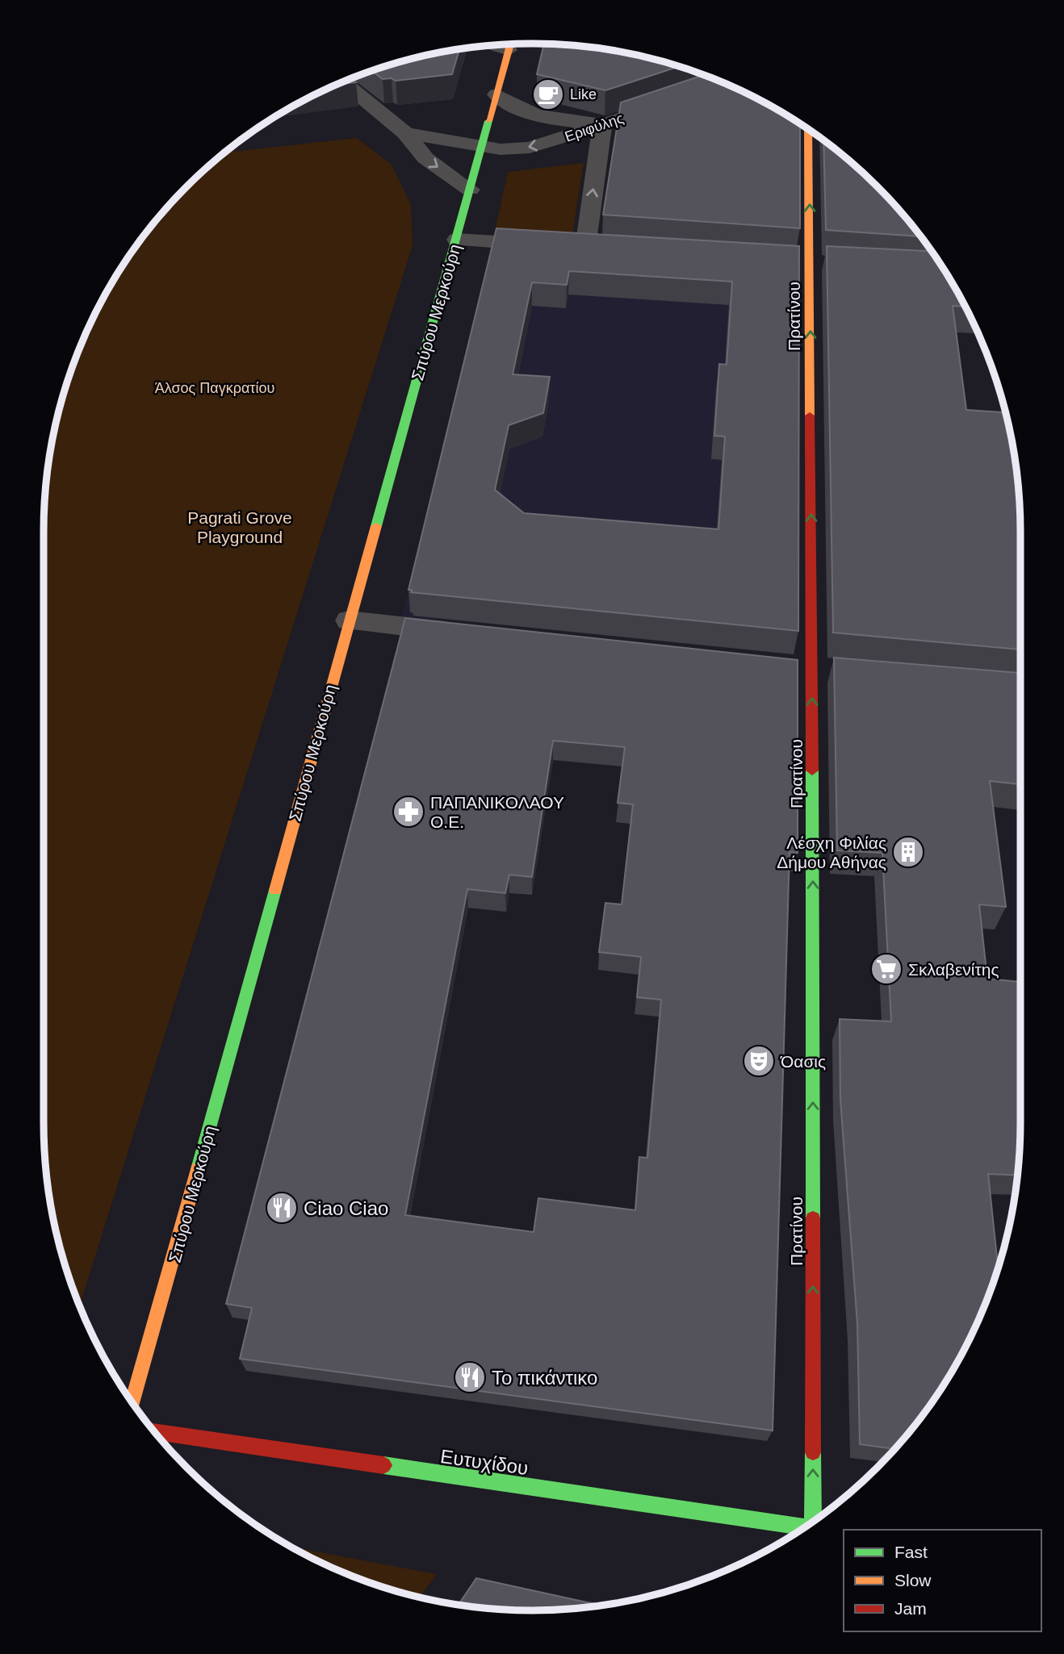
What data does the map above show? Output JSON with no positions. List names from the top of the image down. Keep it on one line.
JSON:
{"streets":{"main road":["Σπύρου Μερκούρη","Πρατίνου","Ευτυχίδου"],"street":["Εριφύλης"]},"crossings":[["Εριφύλης","Σπύρου Μερκούρη"]],"one_way":["Πρατίνου"],"parks":["Άλσος Παγκρατίου","Pagrati Grove Playground"],"places":{"cafe":["Like"],"pharmacy":["ΠΑΠΑΝΙΚΟΛΑΟΥ Ο.Ε."],"building":["Λέσχη Φιλίας Δήμου Αθήνας"],"supermarket":["Σκλαβενίτης"],"theatre":["Όασις"],"restaurant":["Ciao Ciao","Το πικάντικο"]},"legend":["Fast","Slow","Jam"]}
